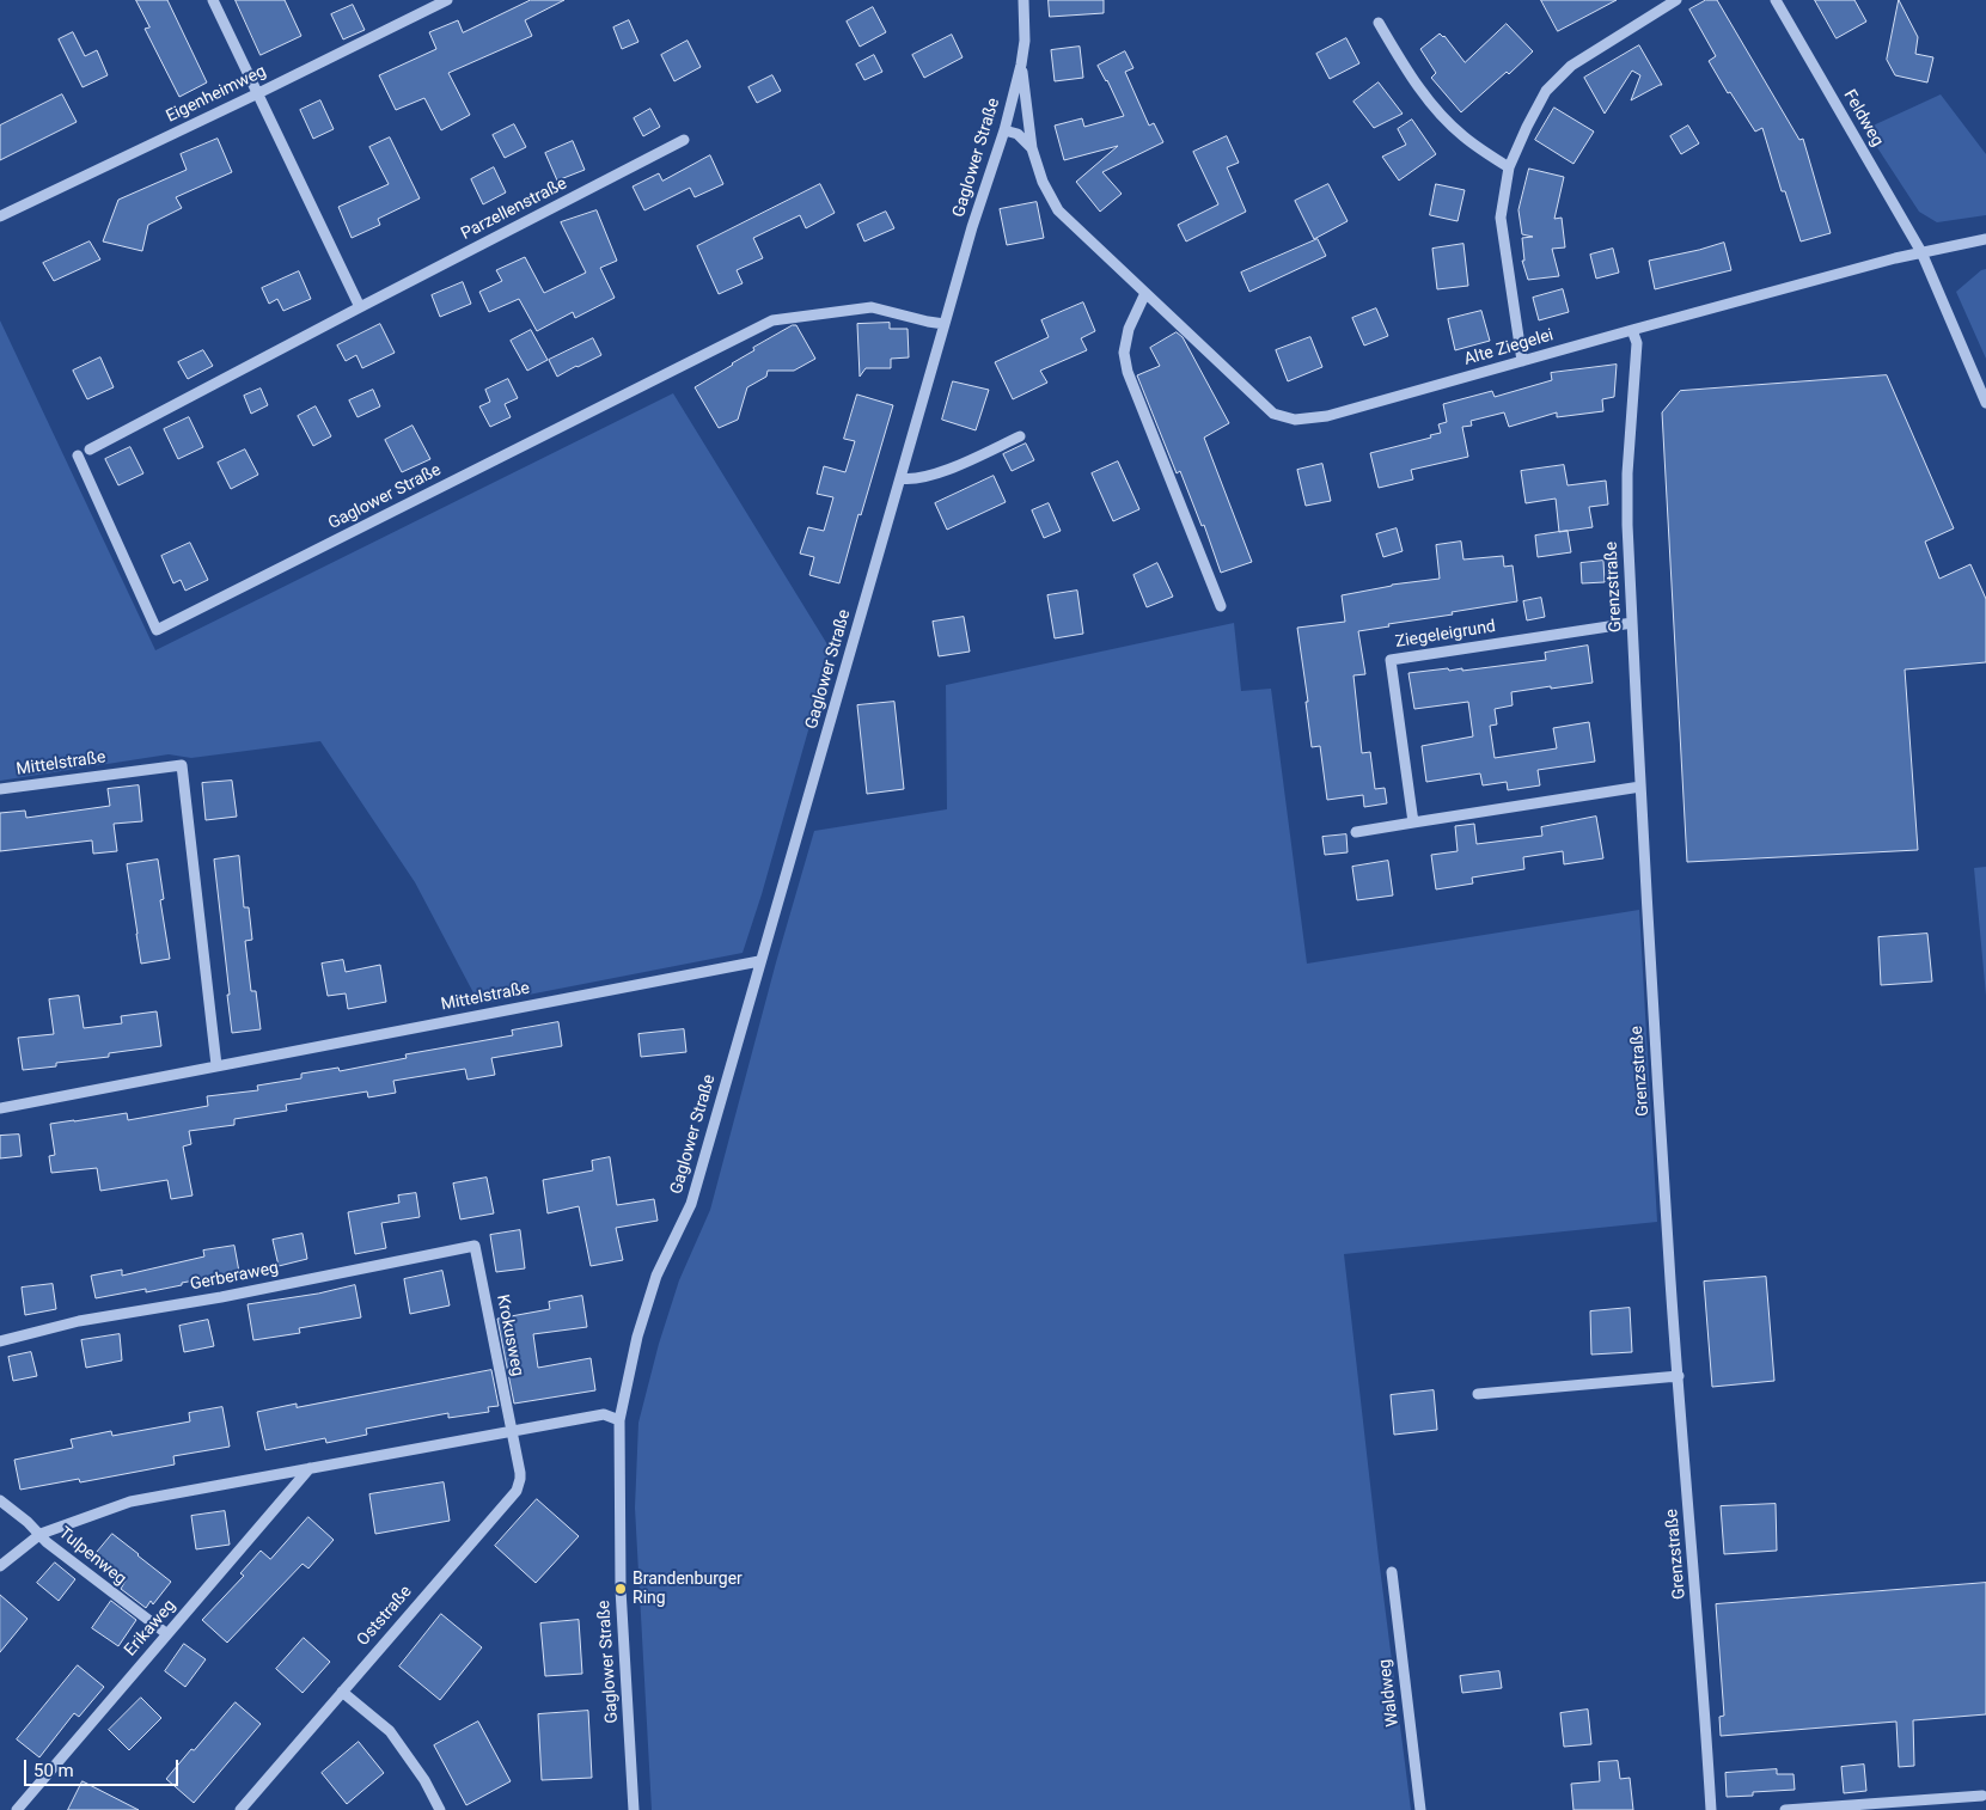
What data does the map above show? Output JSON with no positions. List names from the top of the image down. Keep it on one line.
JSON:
{"streets":{"street":["Eigenheimweg","Feldweg","Gaglower Straße","Parzellenstraße","Alte Ziegelei","Grenzstraße","Ziegeleigrund","Mittelstraße","Gerberaweg","Krokusweg","Tulpenweg","Oststraße","Erikaweg","Waldweg"]},"crossings":[["Feldweg","Alte Ziegelei"],["Gaglower Straße","Alte Ziegelei"],["Gaglower Straße","Mittelstraße"],["Alte Ziegelei","Grenzstraße"],["Grenzstraße","Ziegeleigrund"],["Gerberaweg","Krokusweg"],["Krokusweg","Oststraße"],["Tulpenweg","Erikaweg"]],"places":["Brandenburger Ring"],"scale_bar":"50 m"}
